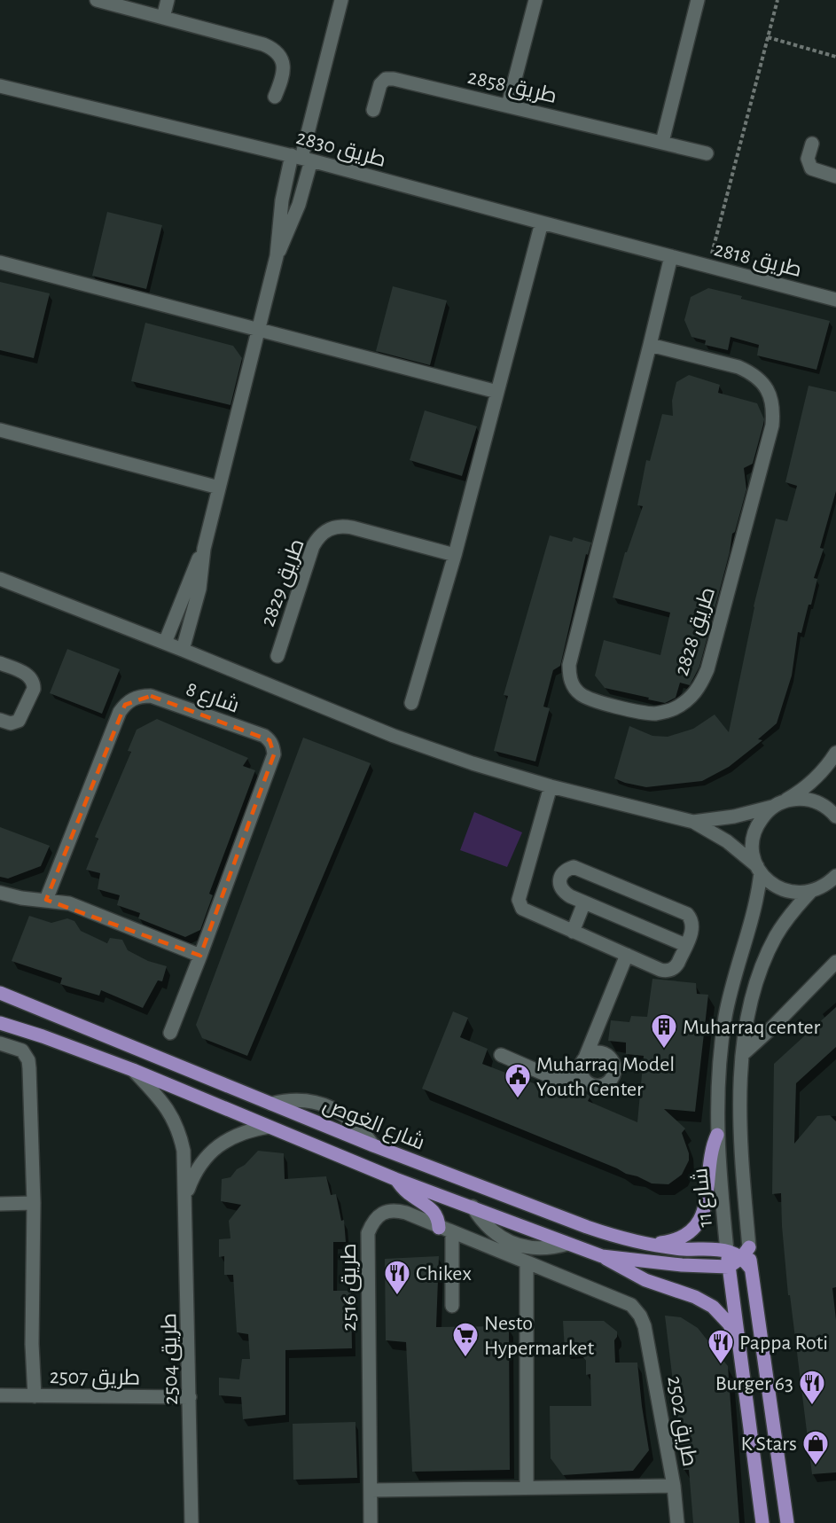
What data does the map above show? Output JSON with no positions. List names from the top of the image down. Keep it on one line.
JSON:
{"streets":{"main road":["شارع الغوص","شارع 11"],"street":["طريق 2858","طريق 2830","طريق 2818","طريق 2829","طريق 2828","شارع 8","طريق 2516","طريق 2504","طريق 2507","طريق 2502"]},"crossings":[["طريق 2830","طريق 2818"],["طريق 2830","طريق 2828"],["طريق 2818","طريق 2828"],["شارع الغوص","شارع 11"],["شارع الغوص","طريق 2504"],["طريق 2516","طريق 2502"],["طريق 2504","طريق 2507"]],"places":{"building":["Muharraq center"],"public building":["Muharraq Model Youth Center"],"restaurant":["Chikex","Pappa Roti","Burger 63"],"supermarket":["Nesto Hypermarket"],"shop":["K Stars"]}}
